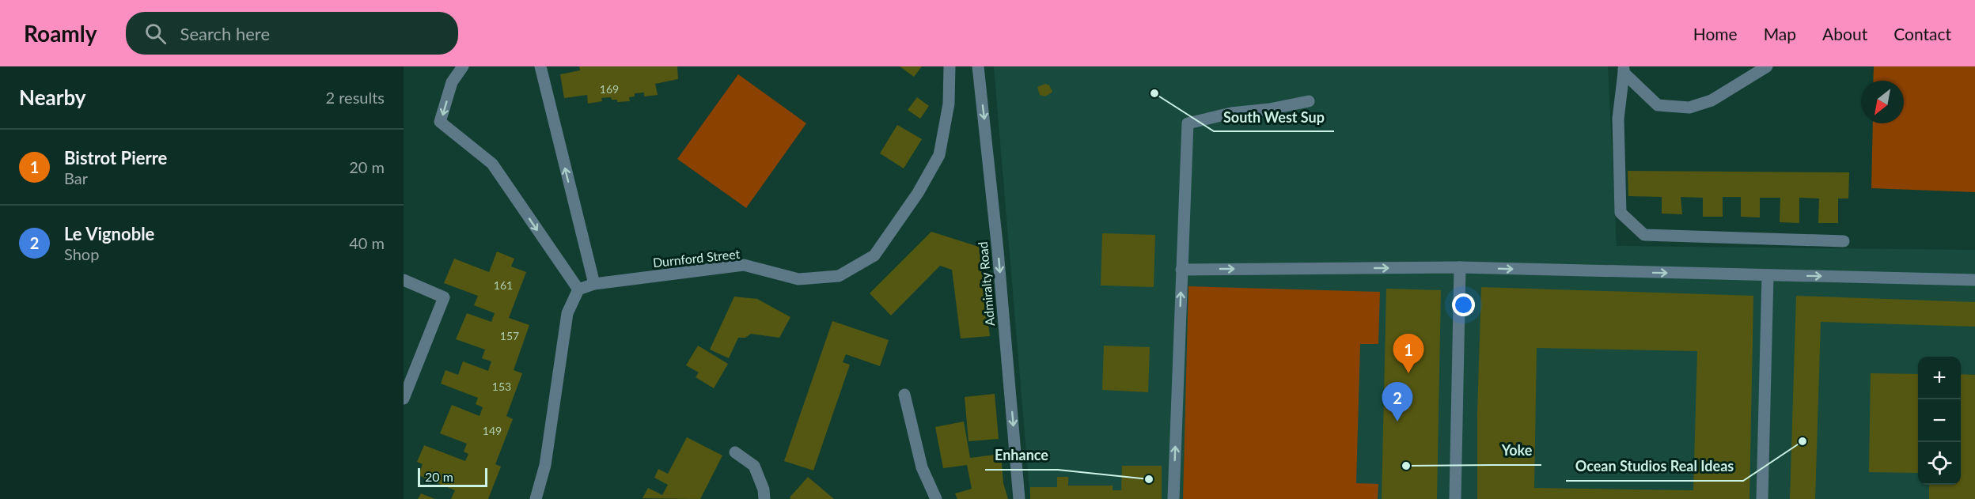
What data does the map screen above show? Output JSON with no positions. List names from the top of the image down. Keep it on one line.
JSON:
{"streets":{"street":["Durnford Street","Admiralty Road"]},"one_way":["Admiralty Road"],"places":["South West Sup","Ocean Studios Real Ideas","Yoke","Enhance"],"house_numbers":["169","161","157","153","149"],"scale_bar":"20 m","north":"bottom left","page":{"header":"Roamly","search":"Search here","nav":["Home","Map","About","Contact"],"heading":["Nearby","2 results"],"list":[{"mark":"1","name":"Bistrot Pierre","note":"Bar","value":"20 m"},{"mark":"2","name":"Le Vignoble","note":"Shop","value":"40 m"}],"pins":["1","2"],"map_buttons":["+","−"],"scale":"20 m"}}
